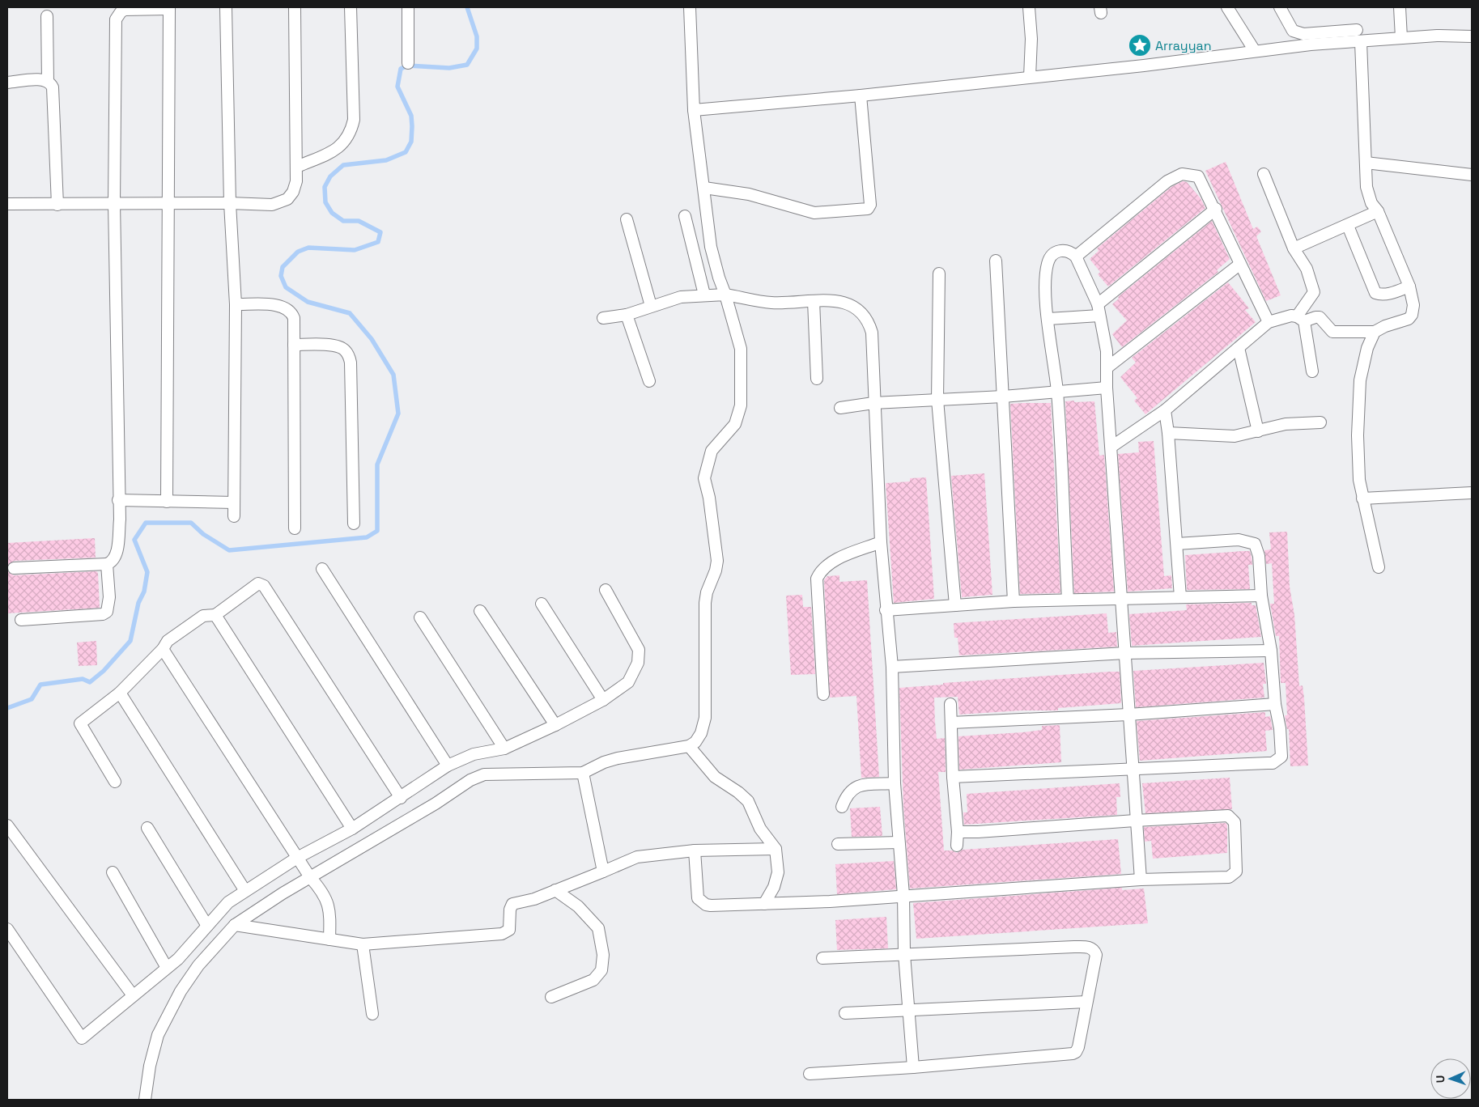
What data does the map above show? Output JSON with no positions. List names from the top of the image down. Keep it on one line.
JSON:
{"places":{"place":["Arrayyan"]},"north":"left"}
